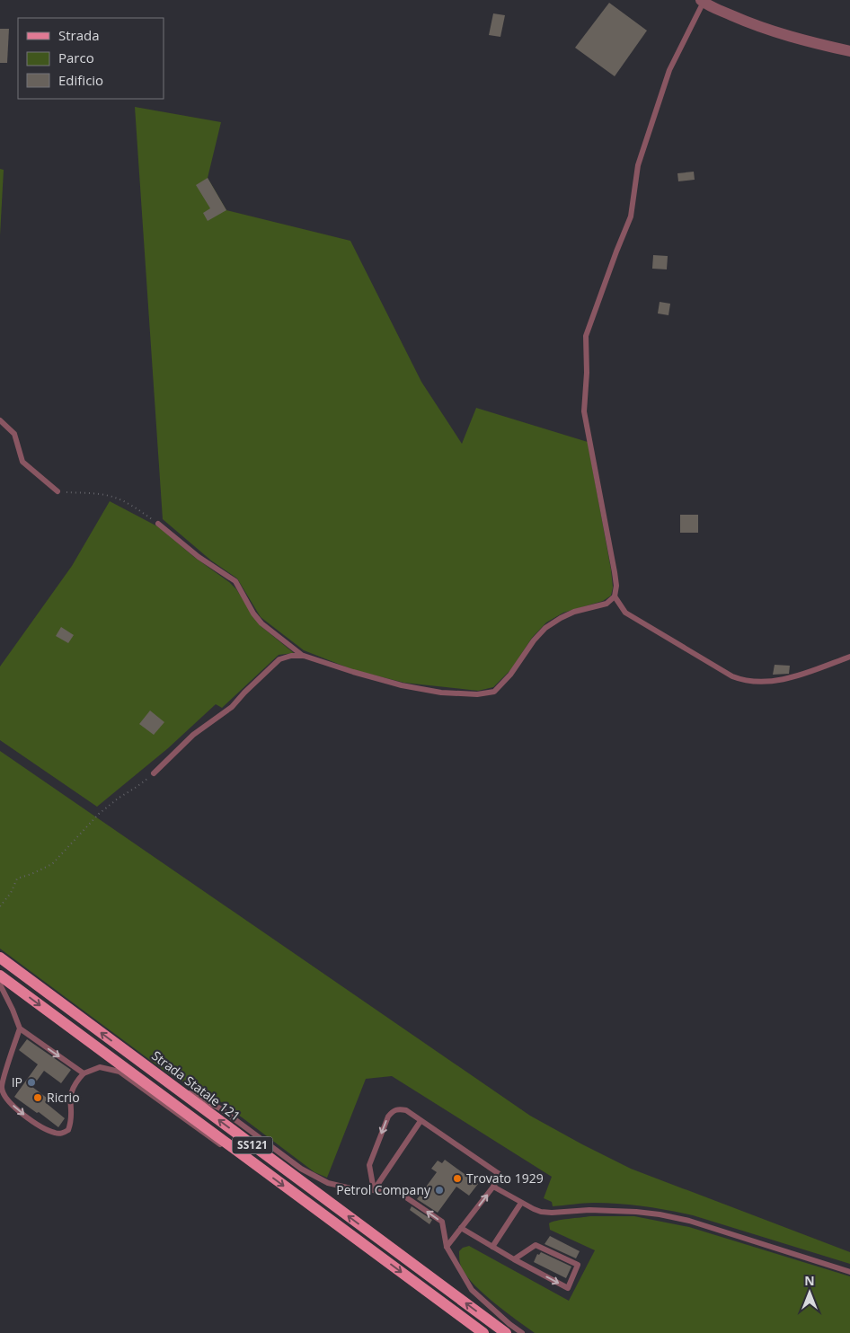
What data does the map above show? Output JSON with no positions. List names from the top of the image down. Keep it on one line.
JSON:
{"streets":{"main road":["Strada Statale 121","SS121"]},"places":["IP","Ricrio","Trovato 1929","Petrol Company"],"legend":["Strada","Parco","Edificio"],"north":"top"}
